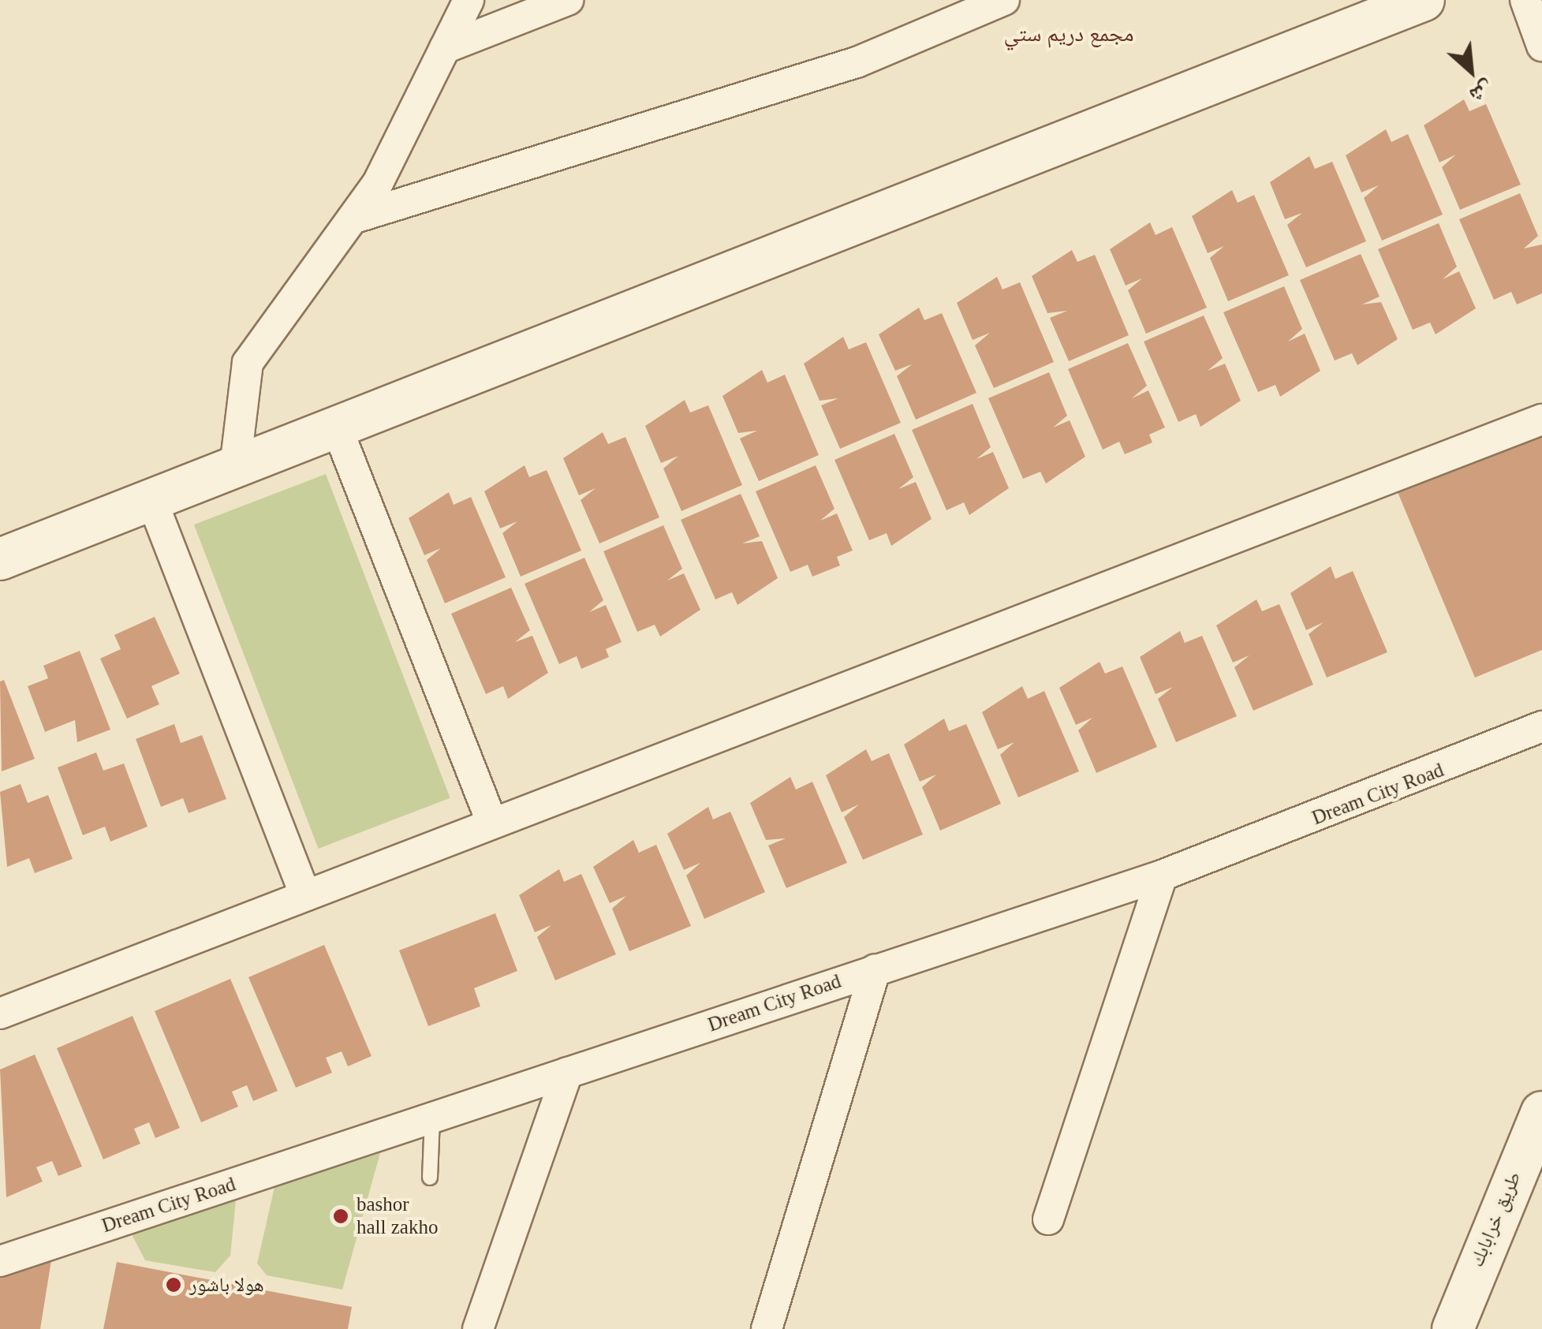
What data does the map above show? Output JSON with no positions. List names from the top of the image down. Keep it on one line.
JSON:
{"streets":{"street":["Dream City Road","طريق خرابابك"]},"districts":["مجمع دريم ستي"],"places":["bashor hall zakho","هولا باشور"],"north":"bottom right"}
